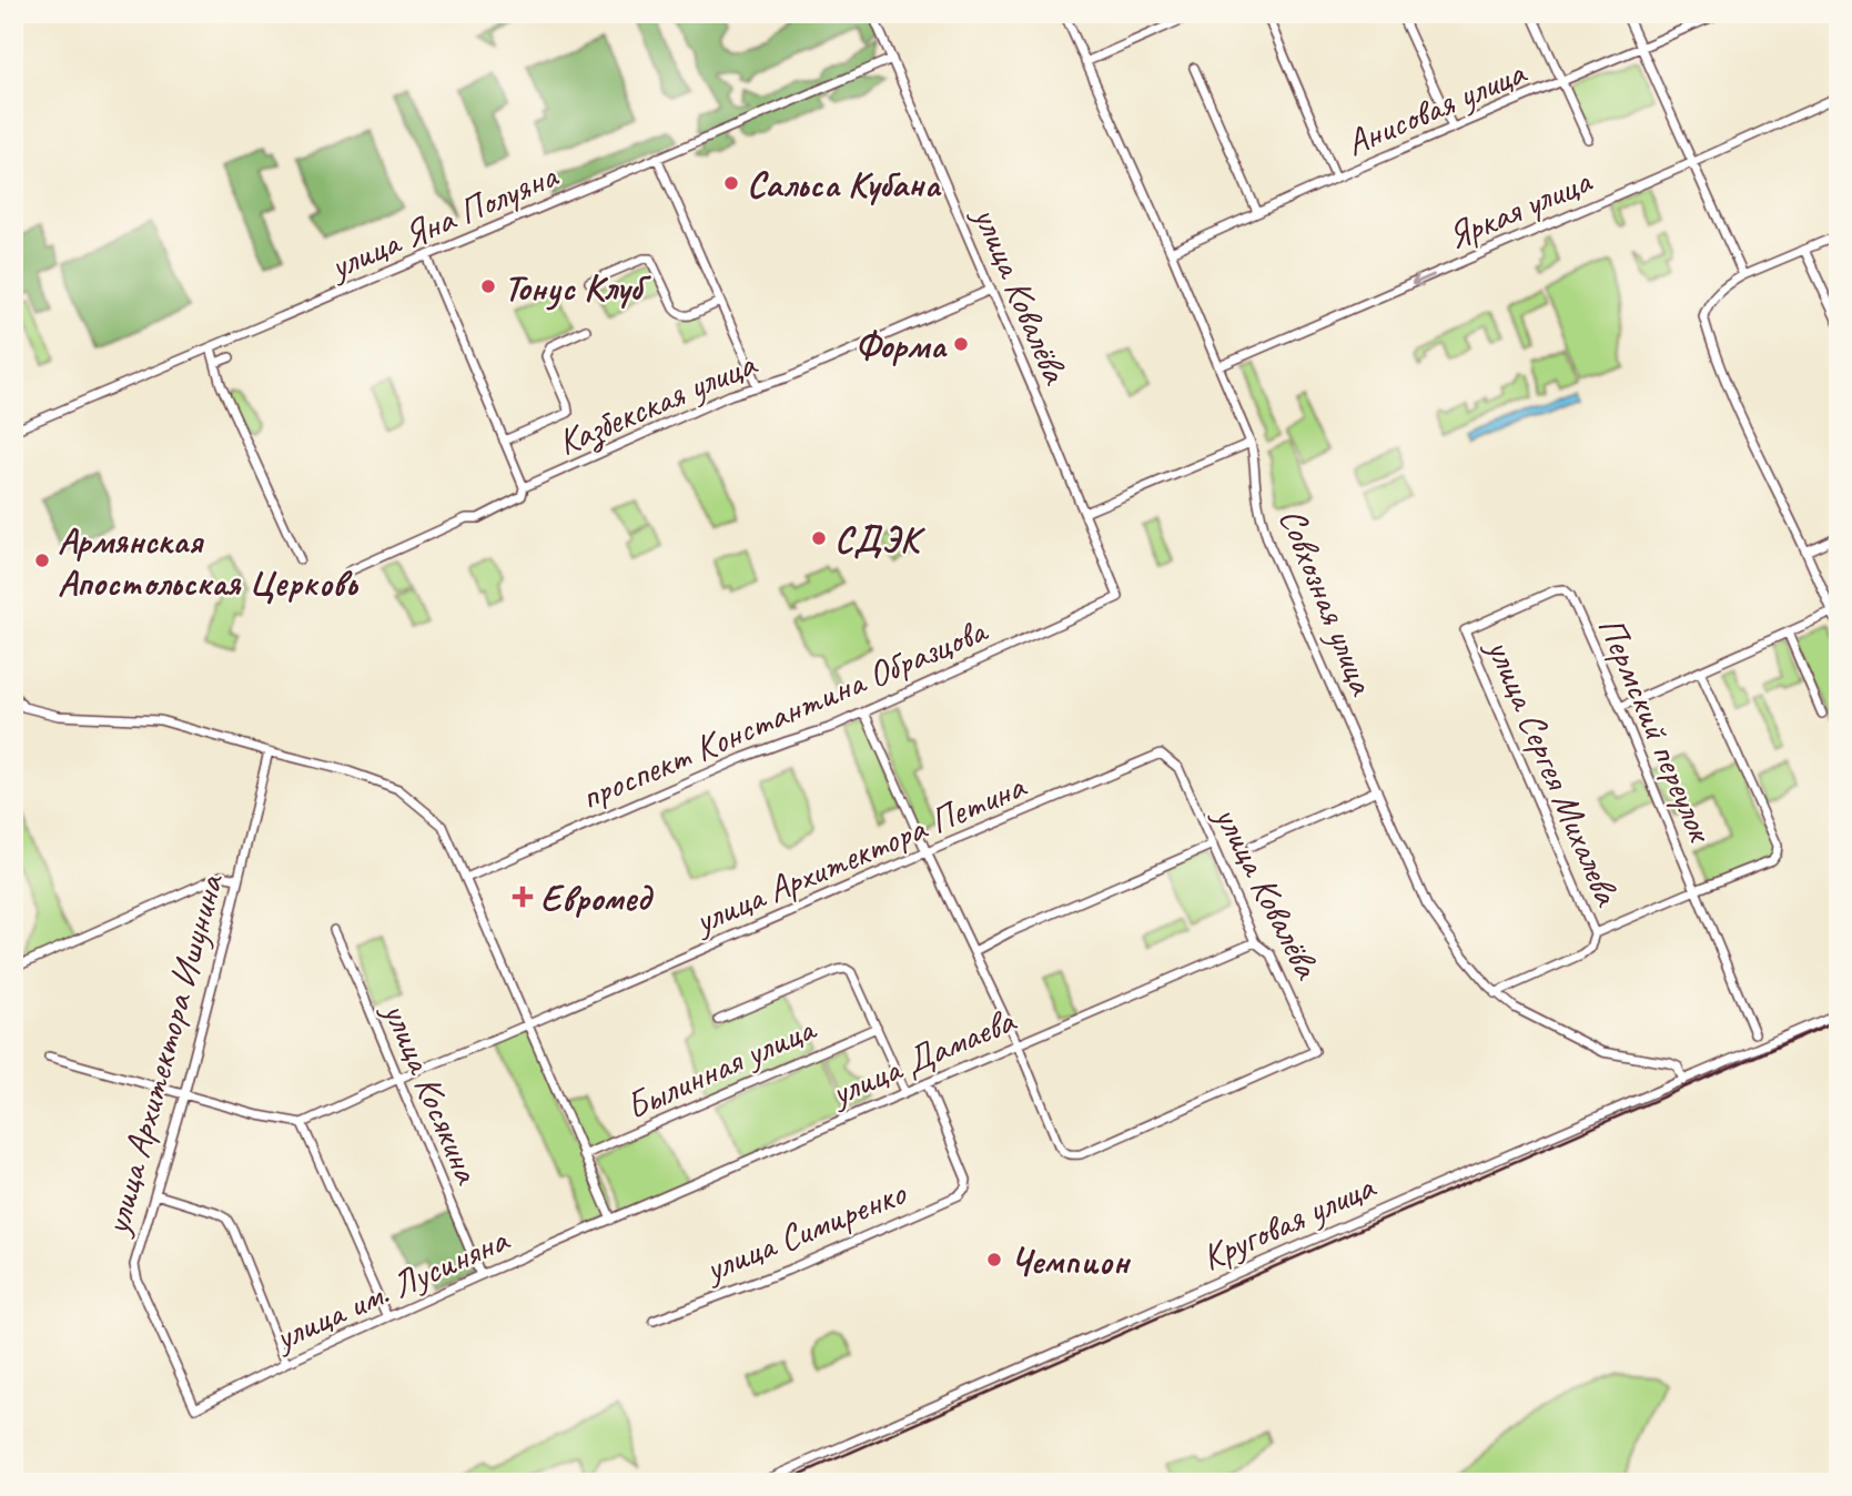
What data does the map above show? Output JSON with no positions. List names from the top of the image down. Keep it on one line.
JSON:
{"streets":{"street":["Анисовая улица","Яркая улица","улица Яна Полуяна","улица Ковалёва","Казбекская улица","Совхозная улица","проспект Константина Образцова","Пермский переулок","улица Сергея Михалева","улица Архитектора Петина","улица Архитектора Ишунина","улица Дамаева","Былинная улица","улица Косякина","Круговая улица","улица Симиренко","улица им. Лусиняна"]},"crossings":[["Анисовая улица","Совхозная улица"],["Яркая улица","Совхозная улица"],["улица Яна Полуяна","улица Ковалёва"],["улица Ковалёва","Казбекская улица"],["улица Ковалёва","проспект Константина Образцова"],["улица Ковалёва","улица Архитектора Петина"],["улица Ковалёва","улица Дамаева"],["Совхозная улица","Круговая улица"],["Пермский переулок","улица Сергея Михалева"],["улица Архитектора Петина","улица Косякина"],["улица Архитектора Ишунина","улица им. Лусиняна"],["улица Дамаева","улица Симиренко"],["улица Дамаева","улица им. Лусиняна"],["улица Косякина","улица им. Лусиняна"]],"one_way":["Яркая улица"],"places":{"other":["Сальса Кубана","Тонус Клуб","Форма","СДЭК","Армянская Апостольская Церковь","Чемпион"],"health":["Евромед"]}}
